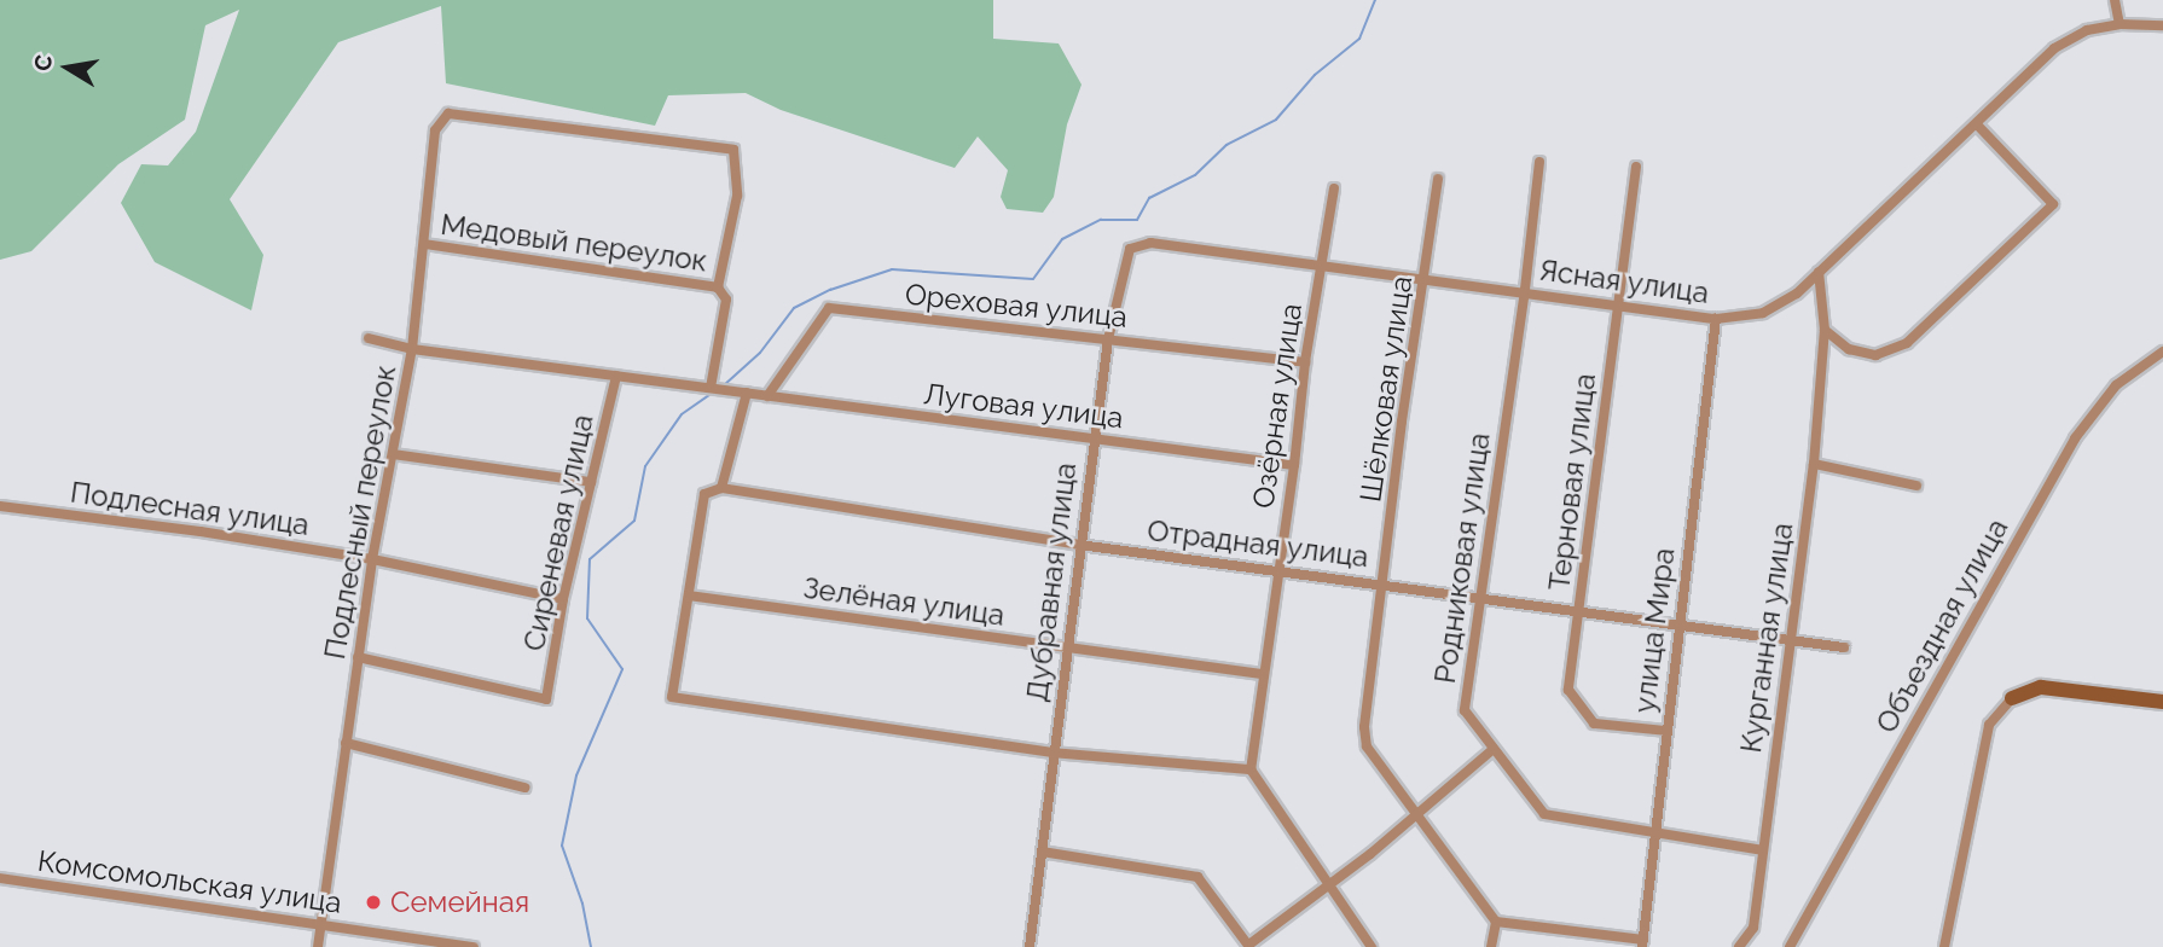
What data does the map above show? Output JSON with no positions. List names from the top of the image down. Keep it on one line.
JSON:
{"streets":{"street":["Медовый переулок","Ясная улица","Ореховая улица","Шёлковая улица","Луговая улица","Озёрная улица","Терновая улица","Подлесная улица","Подлесный переулок","Сиреневая улица","Отрадная улица","Родниковая улица","Дубравная улица","Зелёная улица","Объездная улица","улица Мира","Курганная улица","Комсомольская улица"]},"crossings":[["Медовый переулок","Подлесный переулок"],["Ясная улица","Шёлковая улица"],["Ясная улица","Озёрная улица"],["Ясная улица","Терновая улица"],["Ясная улица","Родниковая улица"],["Ясная улица","Дубравная улица"],["Ясная улица","улица Мира"],["Ясная улица","Курганная улица"],["Ореховая улица","Луговая улица"],["Ореховая улица","Озёрная улица"],["Ореховая улица","Дубравная улица"],["Шёлковая улица","Отрадная улица"],["Луговая улица","Озёрная улица"],["Луговая улица","Дубравная улица"],["Озёрная улица","Отрадная улица"],["Озёрная улица","Зелёная улица"],["Терновая улица","Отрадная улица"],["Терновая улица","улица Мира"],["Подлесная улица","Подлесный переулок"],["Подлесная улица","Сиреневая улица"],["Подлесный переулок","Сиреневая улица"],["Подлесный переулок","Комсомольская улица"],["Отрадная улица","Родниковая улица"],["Отрадная улица","Дубравная улица"],["Отрадная улица","улица Мира"],["Отрадная улица","Курганная улица"],["Родниковая улица","улица Мира"],["Родниковая улица","Курганная улица"],["Дубравная улица","Зелёная улица"]],"places":["Семейная"],"north":"left"}
